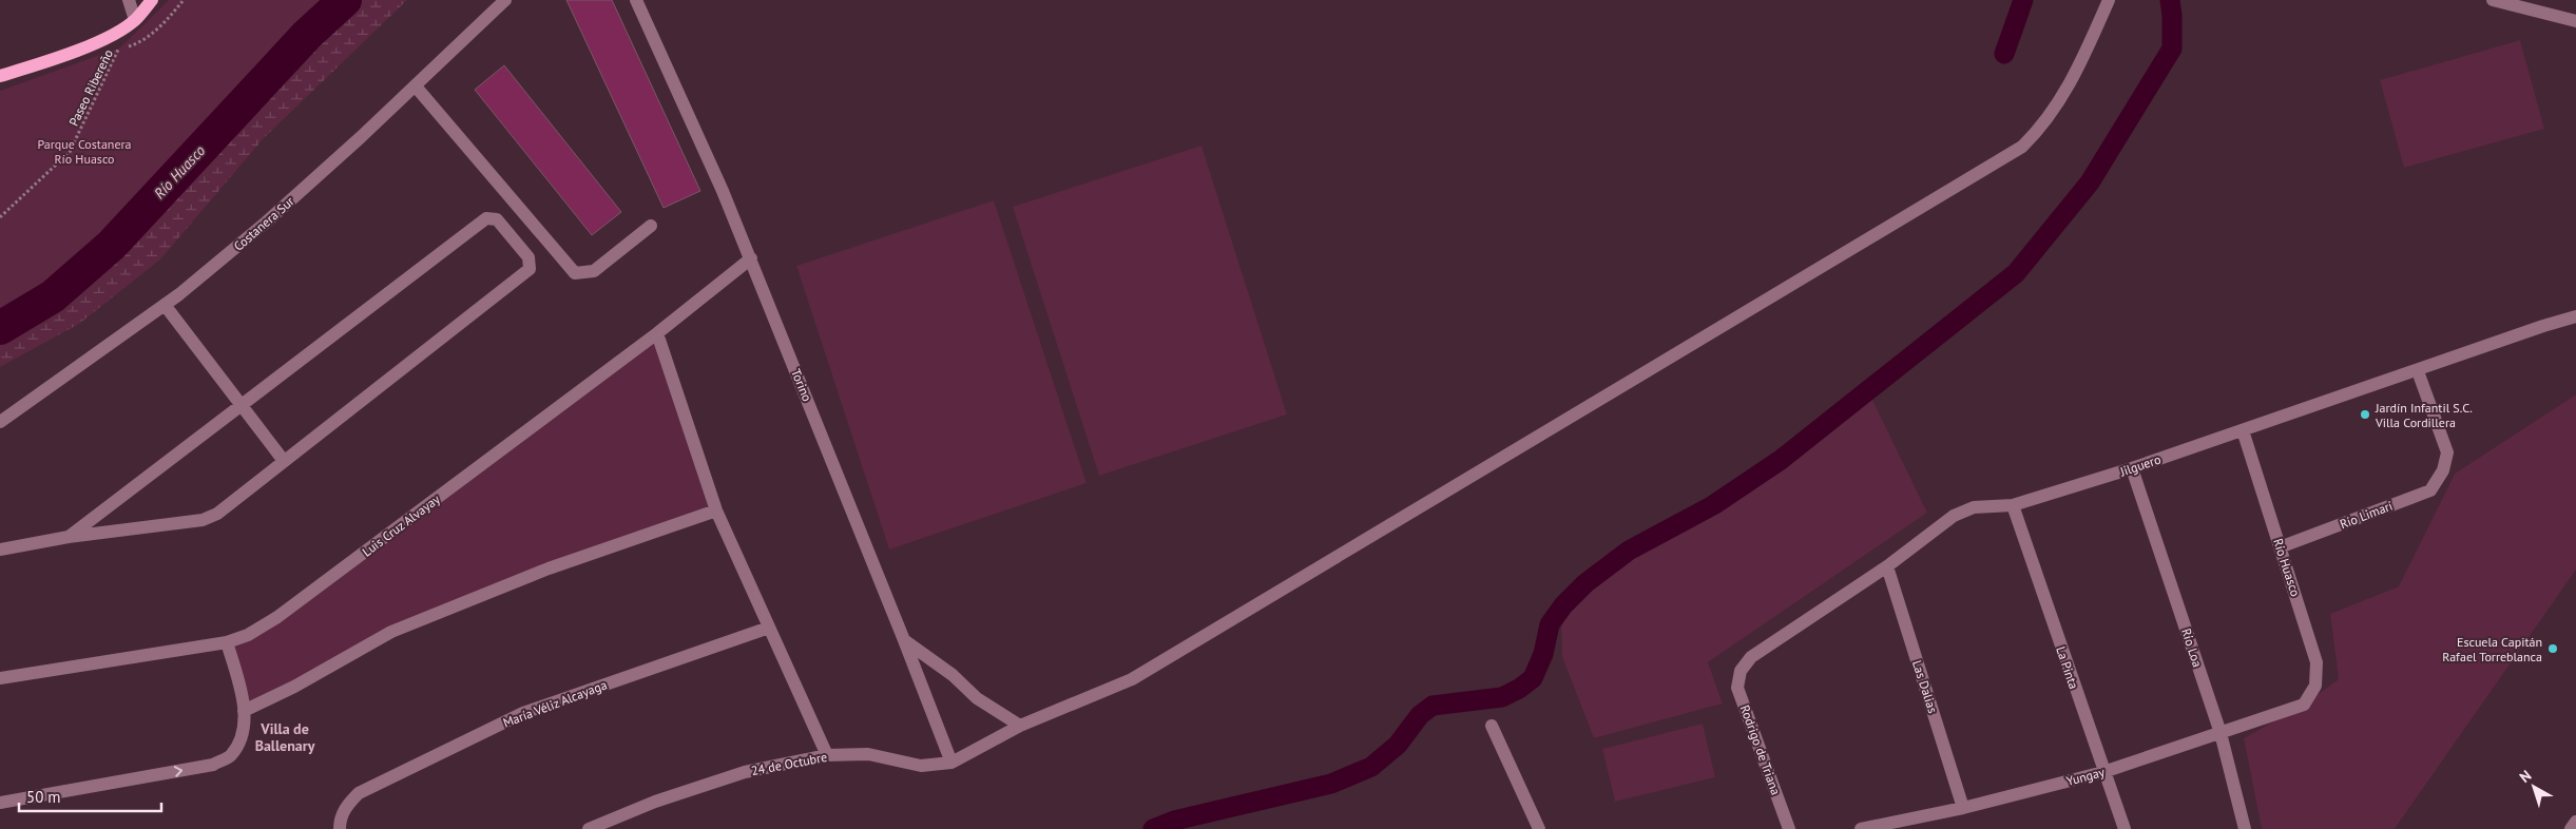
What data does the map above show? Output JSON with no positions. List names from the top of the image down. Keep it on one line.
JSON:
{"streets":{"street":["Costanera Sur","Torino","Jilguero","Río Limarí","Luis Cruz Alvayay","Río Huasco","Río Loa","La Pinta","Las Dalias","María Véliz Alcayaga","Rodrigo de Triana","24 de Octubre","Yungay"],"path":["Paseo Ribereño"]},"crossings":[["Torino","Luis Cruz Alvayay"],["Torino","24 de Octubre"],["Jilguero","Río Limarí"],["Jilguero","Río Huasco"],["Jilguero","Río Loa"],["Jilguero","La Pinta"],["Jilguero","Las Dalias"],["Jilguero","Rodrigo de Triana"],["Río Limarí","Río Huasco"],["Río Huasco","Yungay"],["Río Loa","Yungay"],["La Pinta","Yungay"],["Las Dalias","Yungay"]],"districts":["Villa de Ballenary"],"water":["Río Huasco"],"parks":["Parque Costanera Río Huasco"],"places":["Jardín Infantil S.C. Villa Cordillera","Escuela Capitán Rafael Torreblanca"],"scale_bar":"50 m","north":"top left"}
